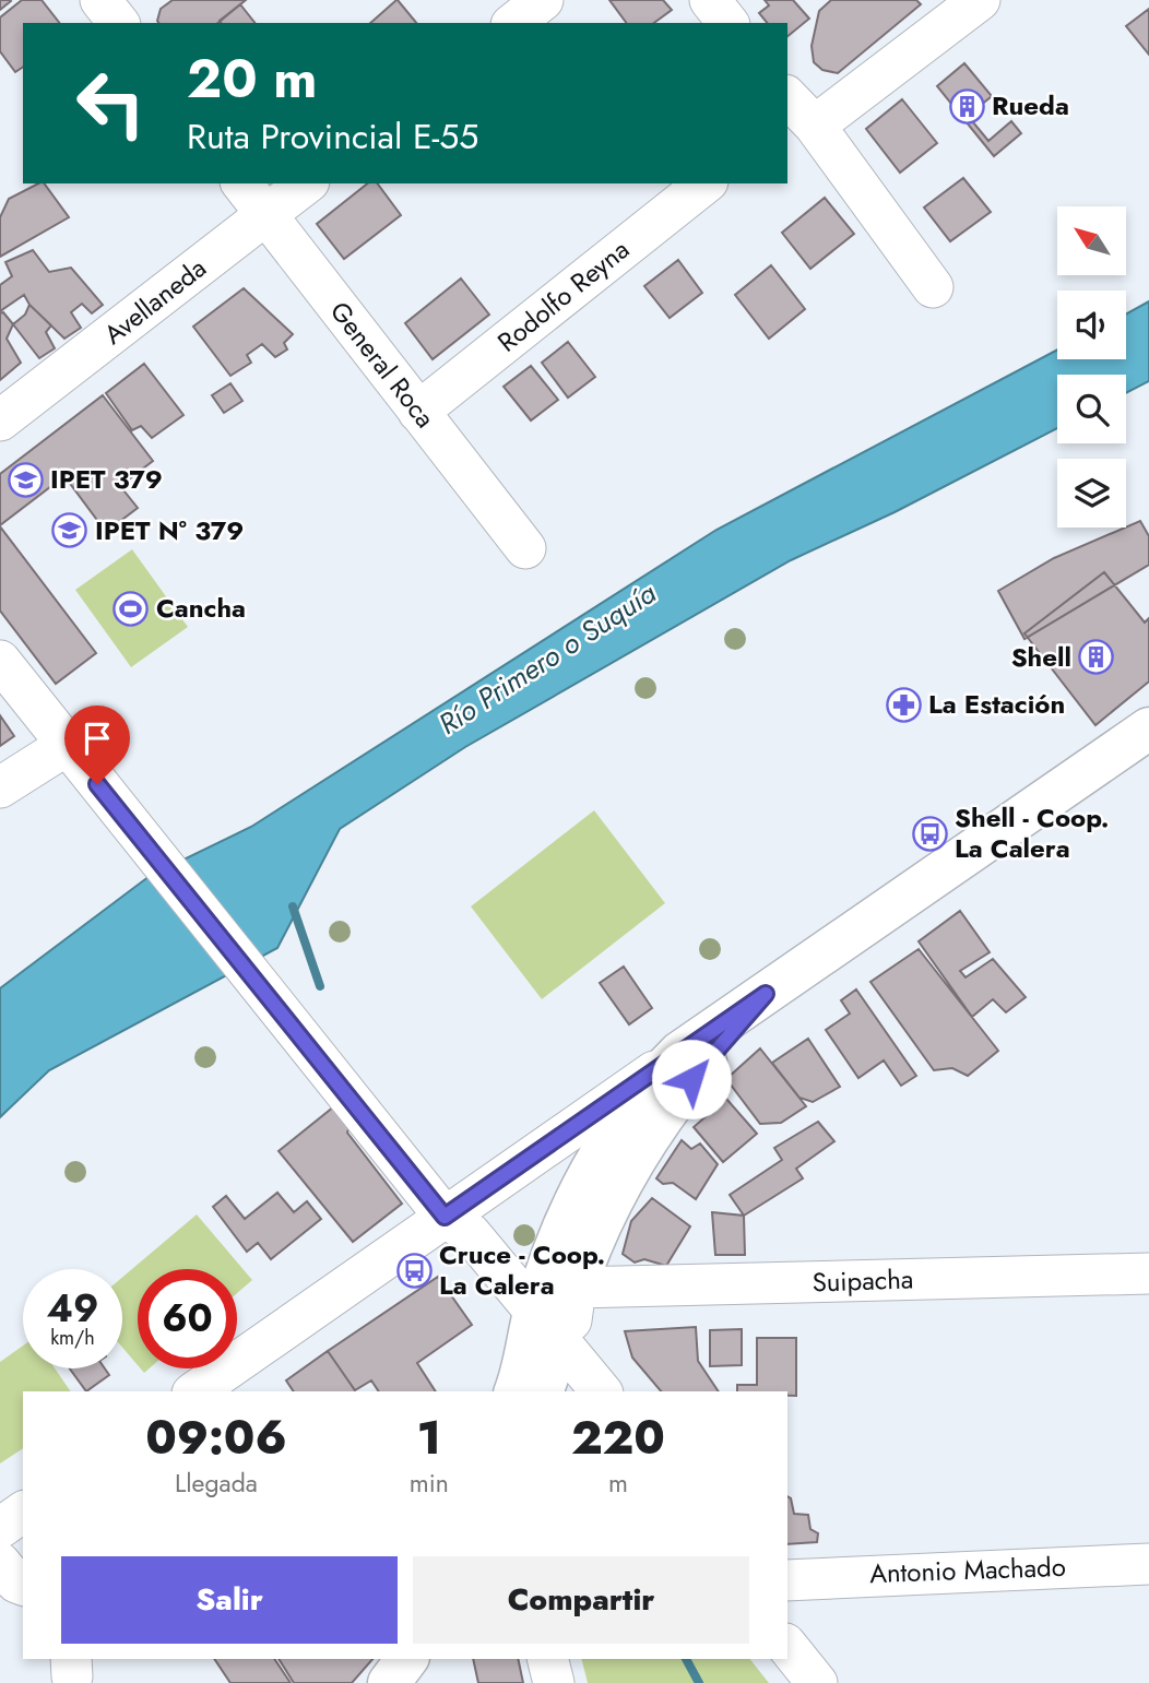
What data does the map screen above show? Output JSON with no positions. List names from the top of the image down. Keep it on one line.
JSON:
{"streets":{"street":["Rodolfo Reyna","Avellaneda","General Roca","Suipacha","Antonio Machado"]},"crossings":[["Rodolfo Reyna","General Roca"],["Avellaneda","General Roca"]],"water":["Río Primero o Suquía"],"places":{"building":["Rueda","Shell"],"school or university":["IPET 379","IPET N° 379"],"sports":["Cancha"],"pharmacy":["La Estación"],"bus stop":["Shell - Coop. La Calera","Cruce - Coop. La Calera"]},"north":"top left","page":{"turn":["20 m","Ruta Provincial E-55"],"speed":"49 km/h","limit":"60","eta":["09:06","Llegada","1","min","220","m"],"buttons":["Salir","Compartir"]}}
